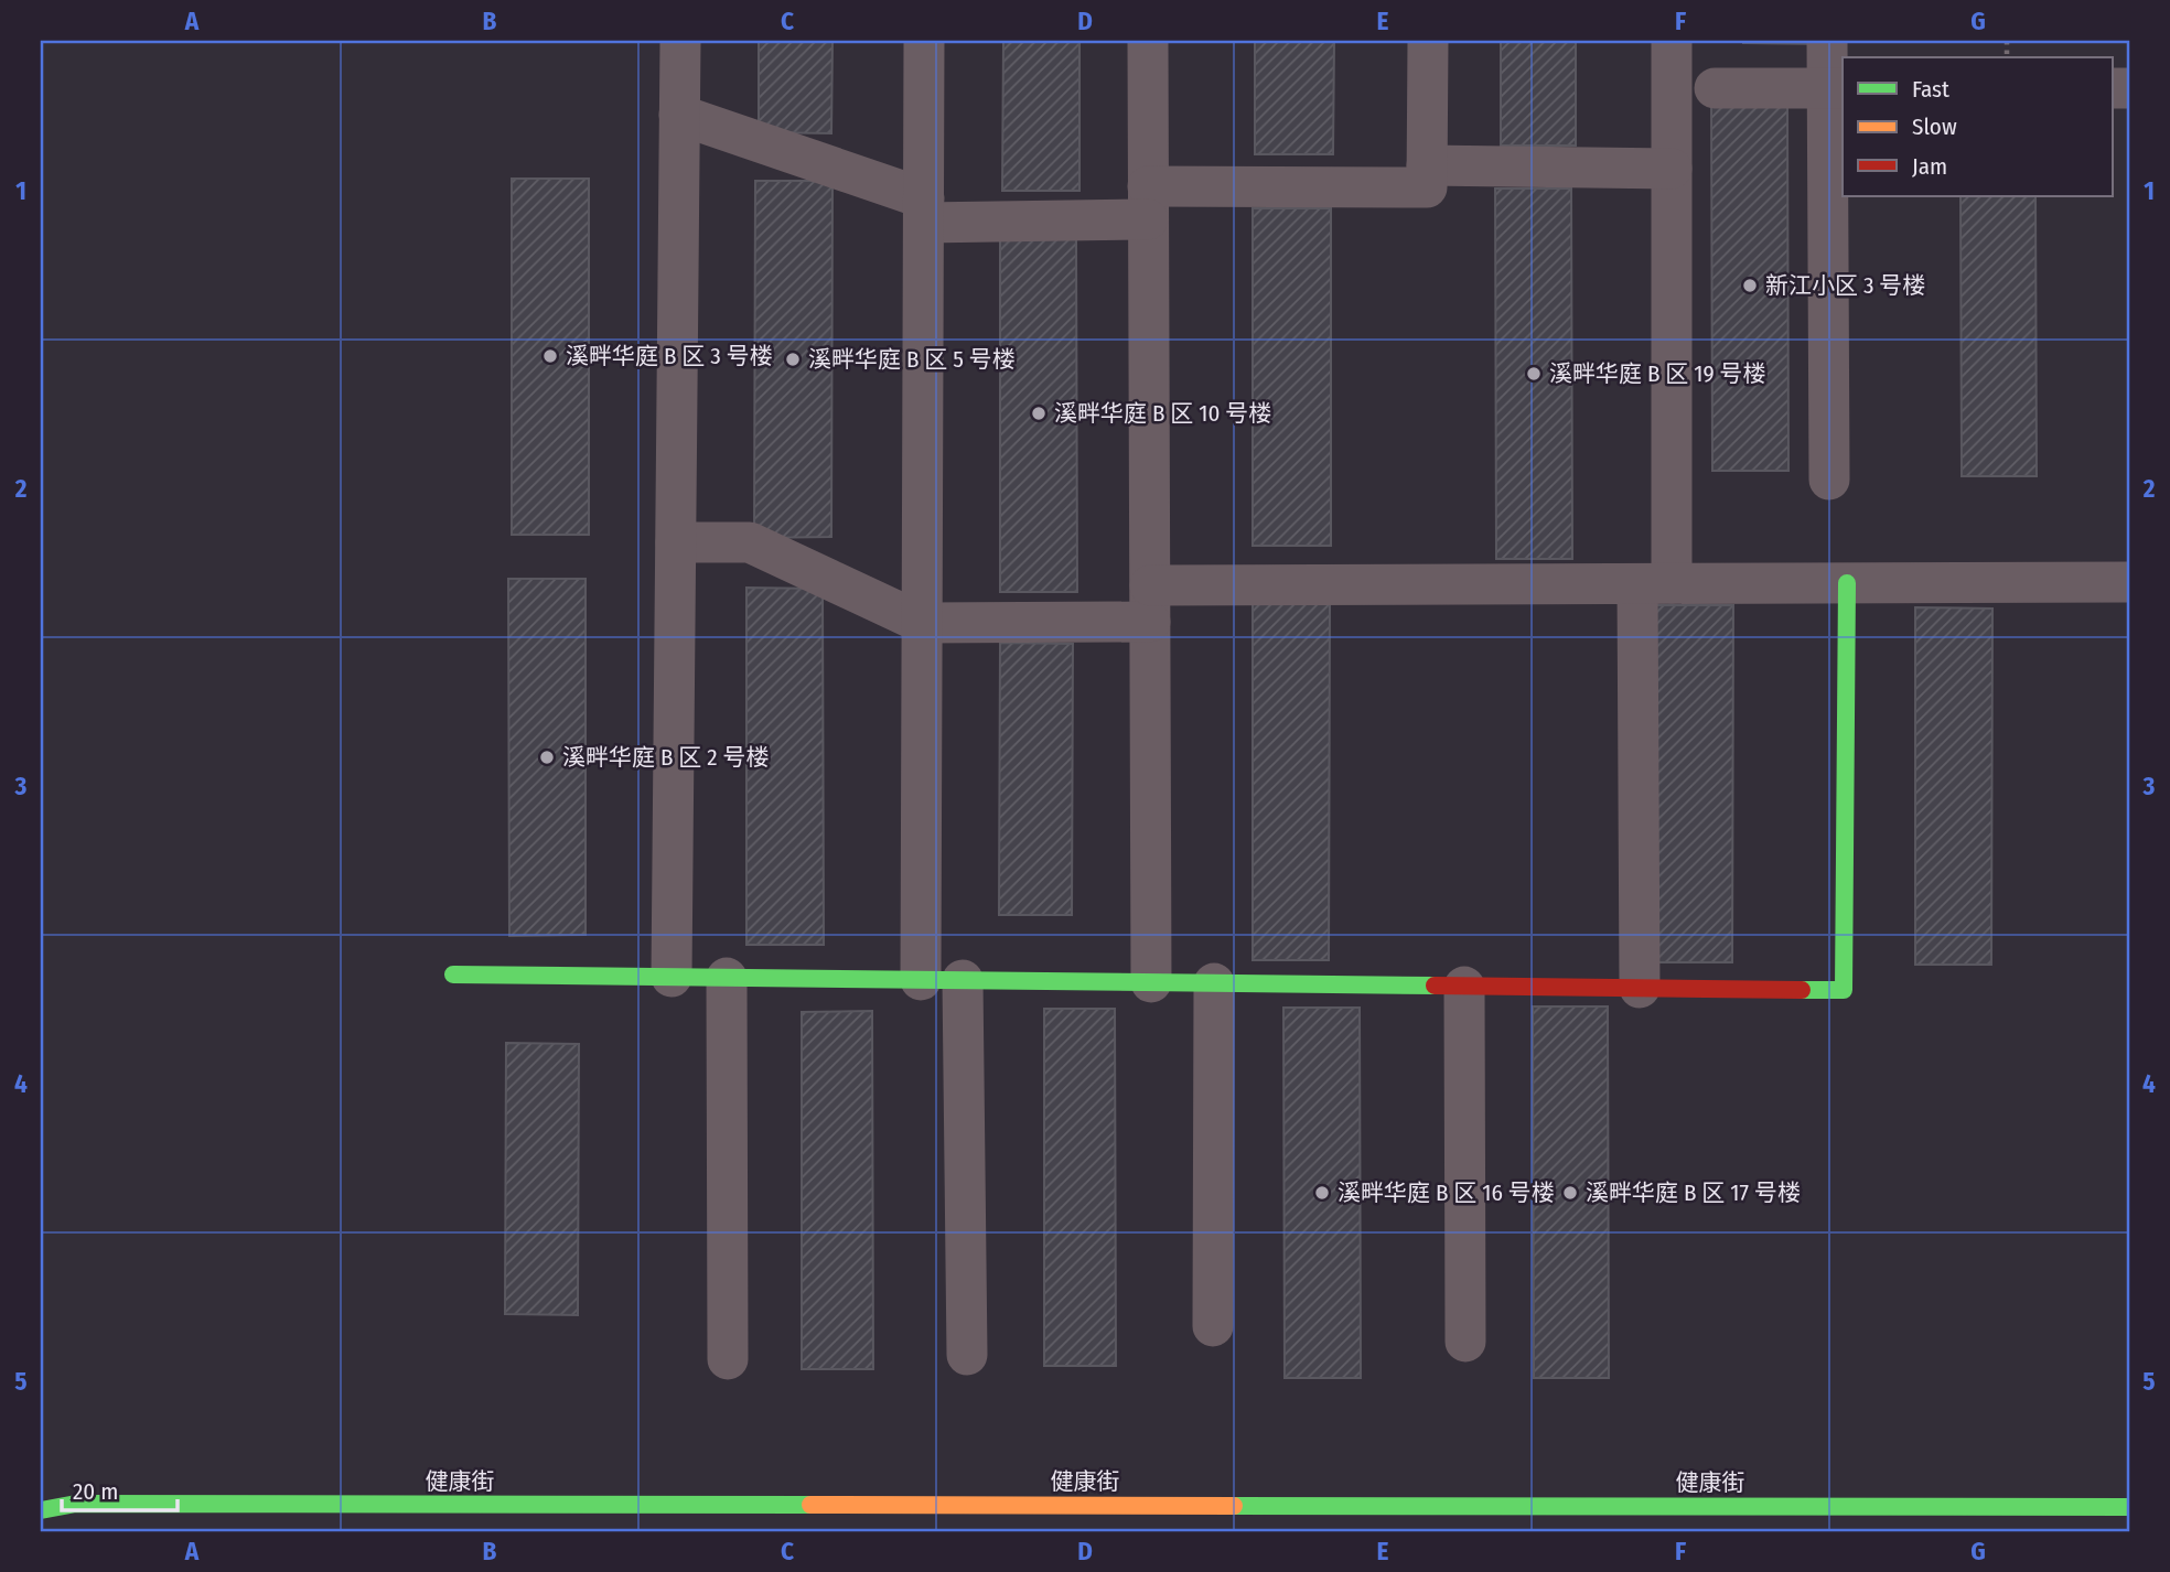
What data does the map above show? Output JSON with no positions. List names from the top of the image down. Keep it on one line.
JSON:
{"streets":{"street":["健康街"]},"places":["新江小区 3 号楼","溪畔华庭 B 区 3 号楼","溪畔华庭 B 区 5 号楼","溪畔华庭 B 区 19 号楼","溪畔华庭 B 区 10 号楼","溪畔华庭 B 区 2 号楼","溪畔华庭 B 区 16 号楼","溪畔华庭 B 区 17 号楼"],"legend":["Fast","Slow","Jam"],"scale_bar":"20 m","grid":{"columns":["A","B","C","D","E","F","G"],"rows":["1","2","3","4","5"]}}
